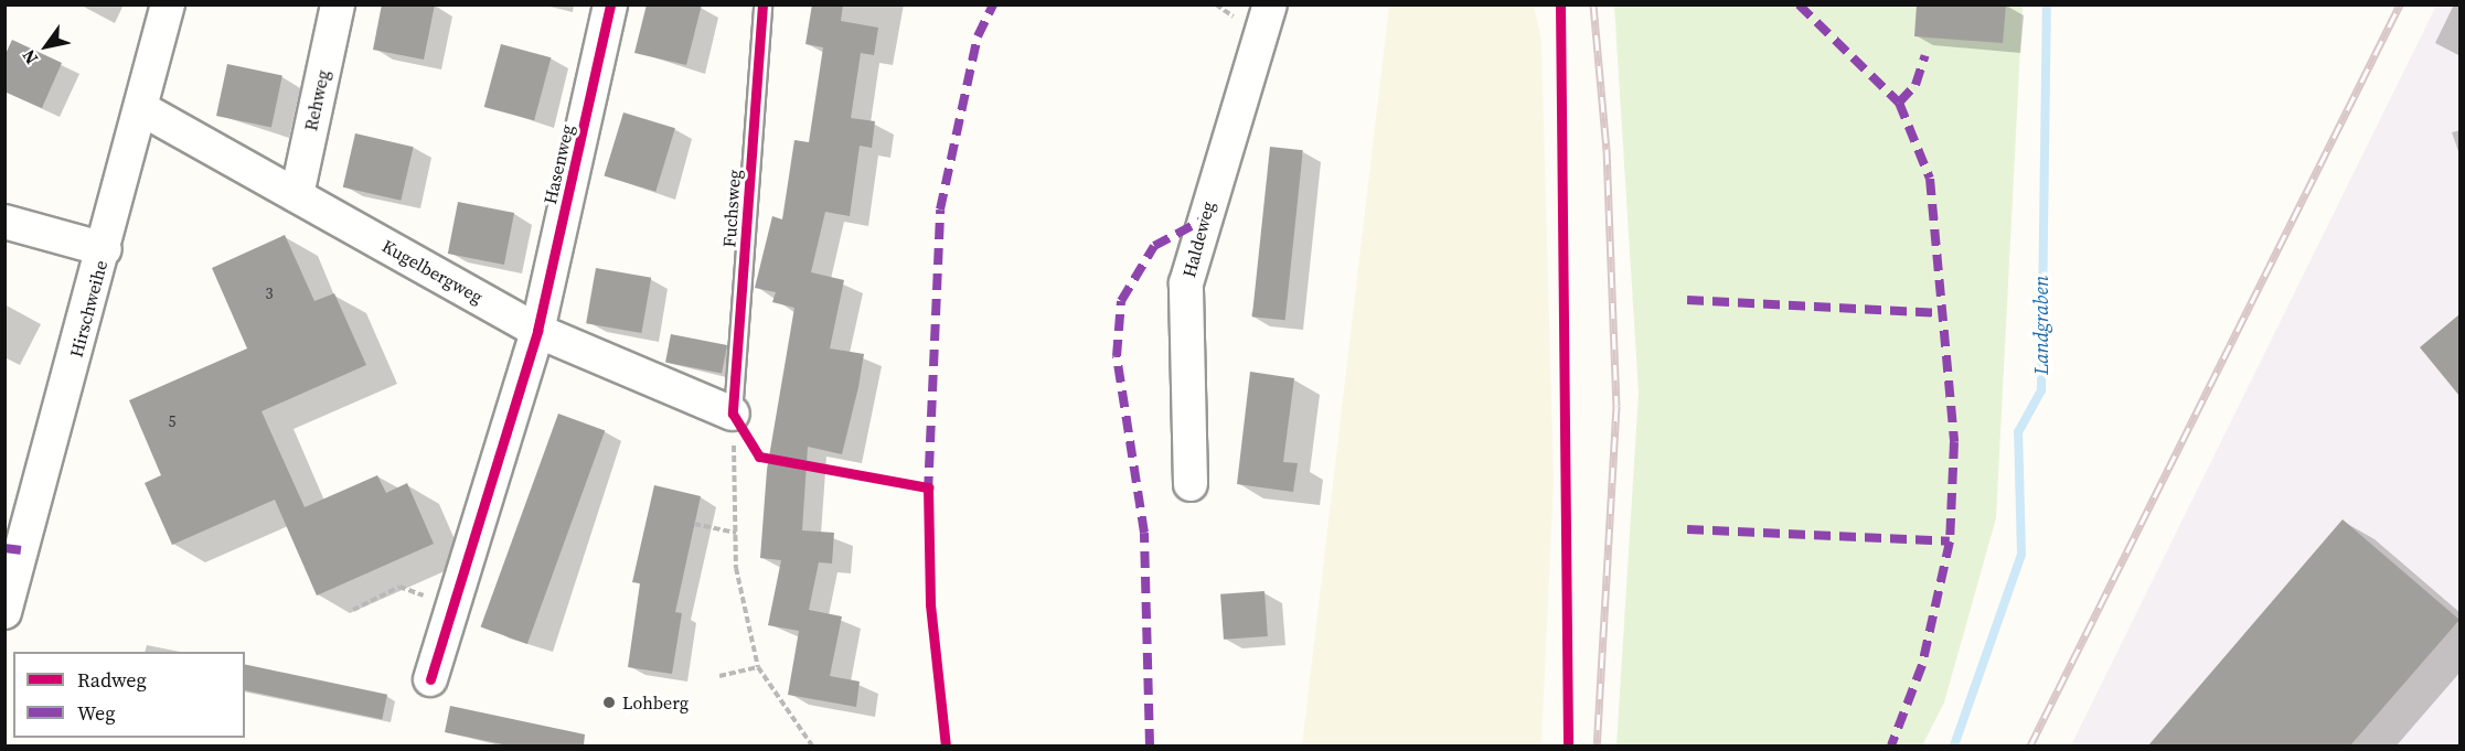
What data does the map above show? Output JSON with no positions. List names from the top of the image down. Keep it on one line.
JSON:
{"streets":{"street":["Rehweg","Hasenweg","Haldeweg","Kugelbergweg","Hirschweihe"],"lane":["Fuchsweg"]},"crossings":[["Rehweg","Kugelbergweg"],["Hasenweg","Kugelbergweg"],["Fuchsweg","Kugelbergweg"],["Kugelbergweg","Hirschweihe"]],"water":["Landgraben"],"places":["Lohberg"],"house_numbers":["3","5"],"legend":["Radweg","Weg"],"north":"bottom left"}
